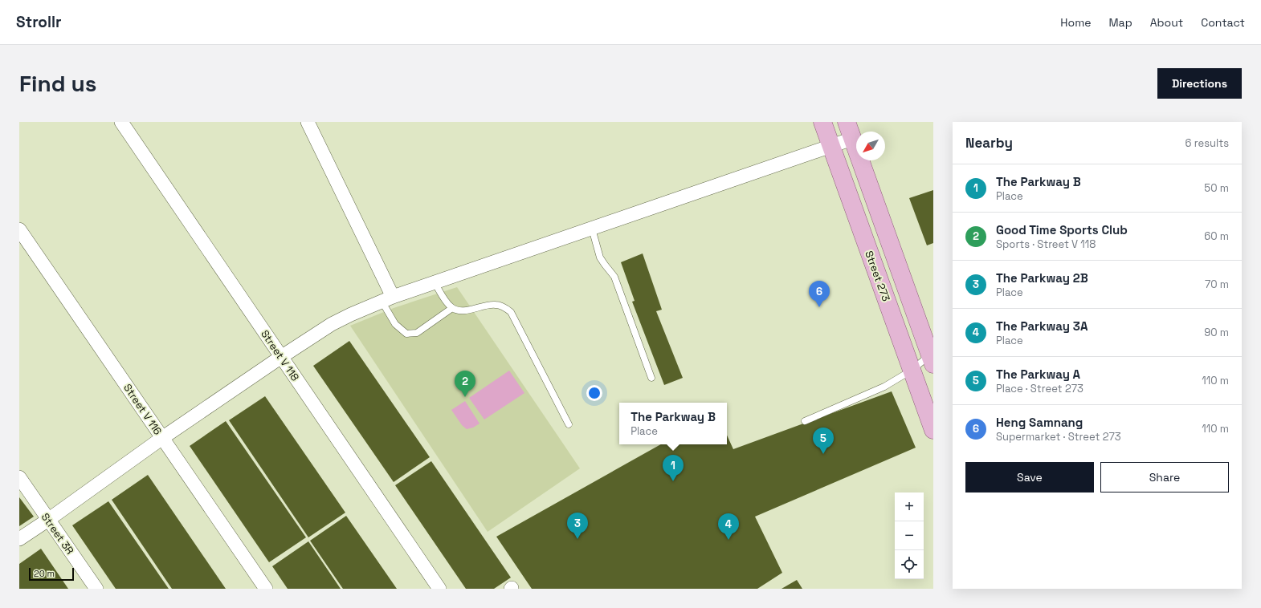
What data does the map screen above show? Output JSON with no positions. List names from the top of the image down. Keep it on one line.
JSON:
{"streets":{"main road":["Street 273"],"street":["Street V 118","Street V 116","Street 3R"]},"scale_bar":"20 m","north":"bottom left","page":{"header":"Strollr","nav":["Home","Map","About","Contact"],"buttons":["Directions",["Save","Share"]],"title":"Find us","heading":["Nearby","6 results"],"list":[{"mark":"1","name":"The Parkway B","note":"Place","value":"50 m"},{"mark":"2","name":"Good Time Sports Club","note":"Sports · Street V 118","value":"60 m"},{"mark":"3","name":"The Parkway 2B","note":"Place","value":"70 m"},{"mark":"4","name":"The Parkway 3A","note":"Place","value":"90 m"},{"mark":"5","name":"The Parkway A","note":"Place · Street 273","value":"110 m"},{"mark":"6","name":"Heng Samnang","note":"Supermarket · Street 273","value":"110 m"}],"pins":["6","2","5","1","3","4"],"popup":["The Parkway B","Place"],"map_buttons":["+","−"],"scale":"20 m"}}
